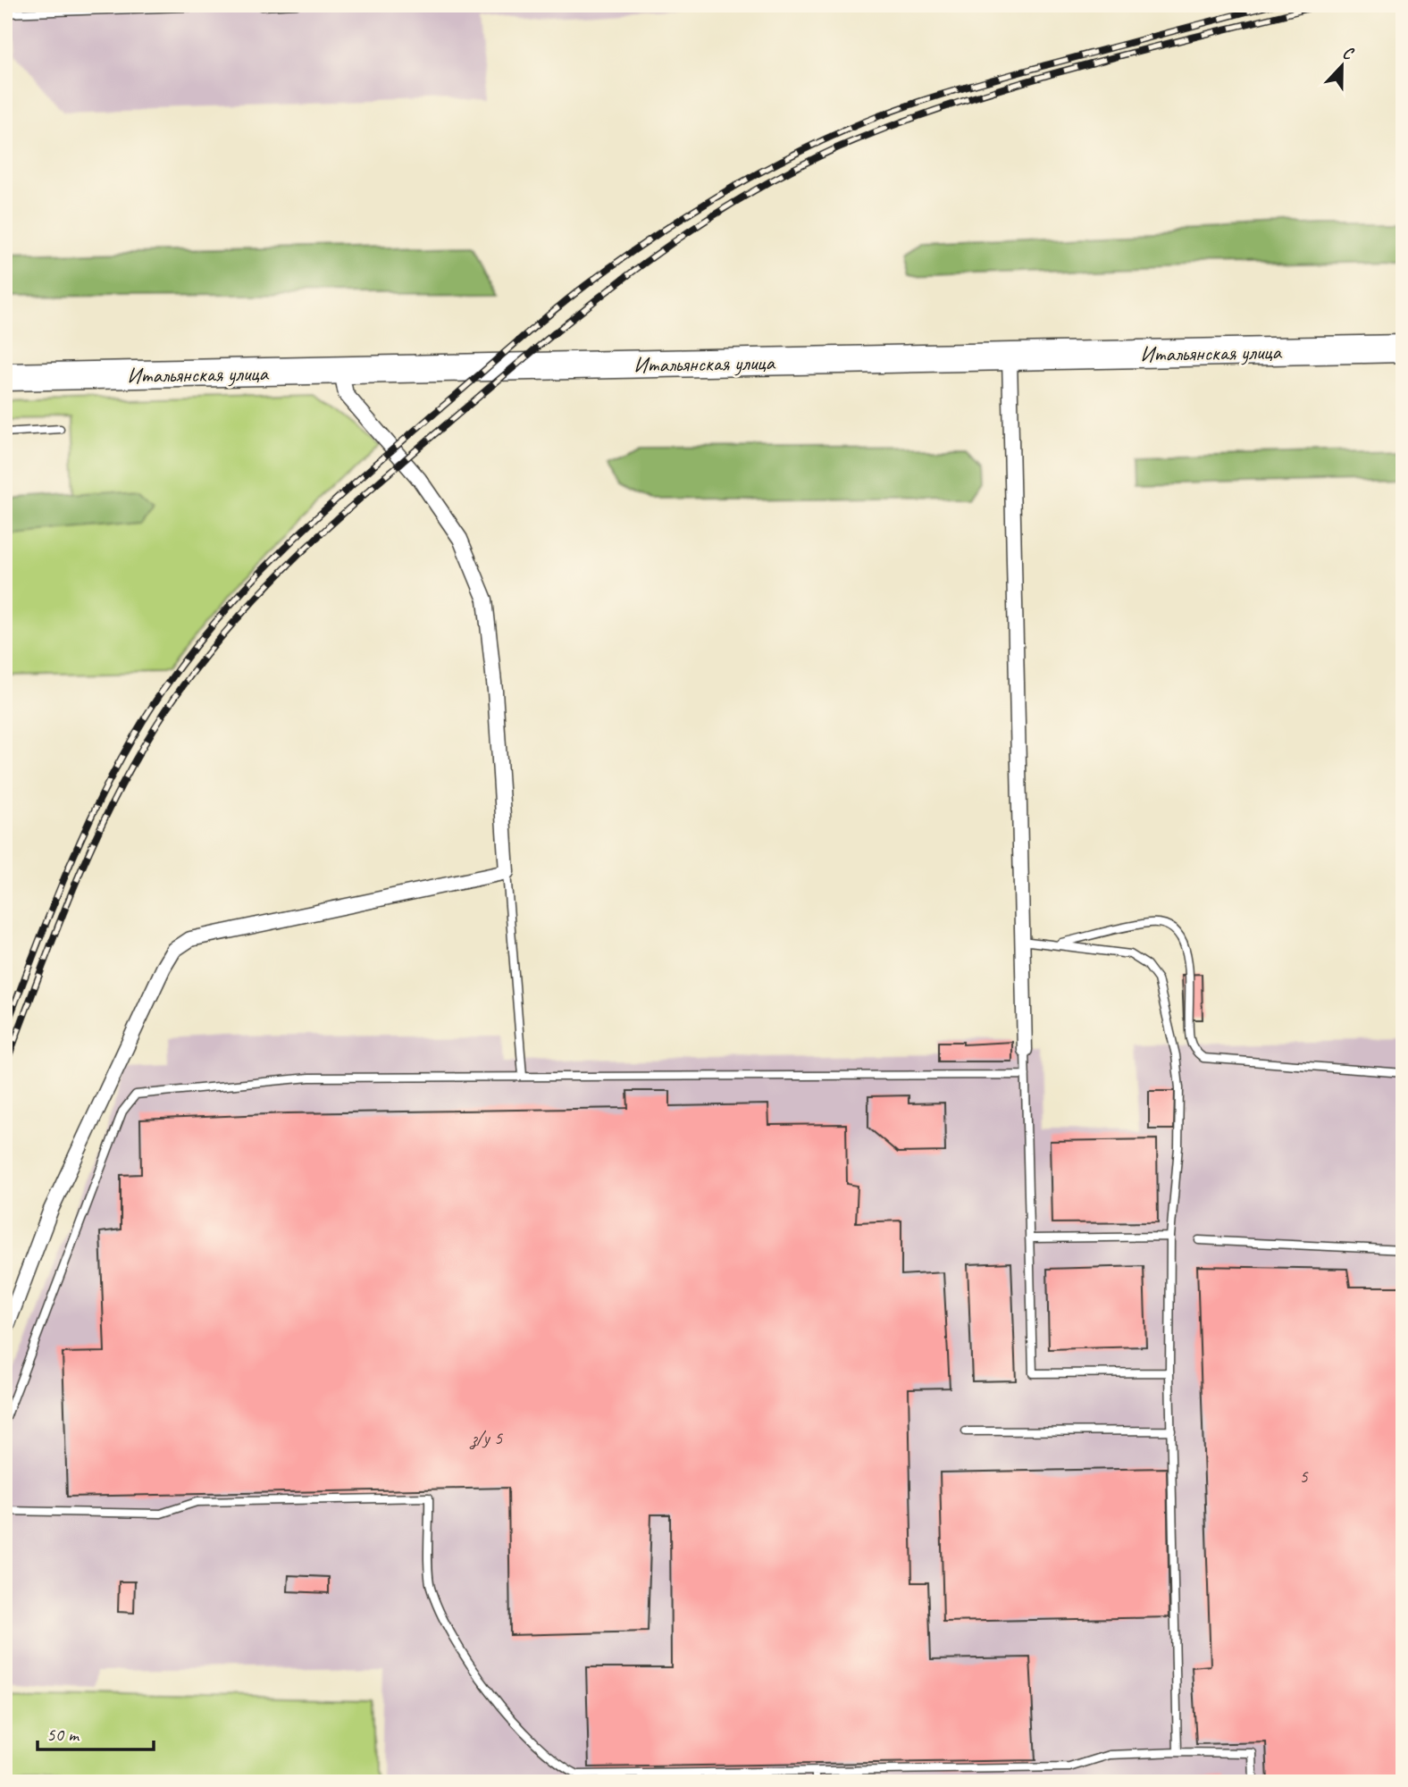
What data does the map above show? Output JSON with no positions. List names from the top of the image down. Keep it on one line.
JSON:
{"streets":{"highway":["Итальянская улица"]},"house_numbers":["з/у 5","5"],"scale_bar":"50 m","north":"top"}
